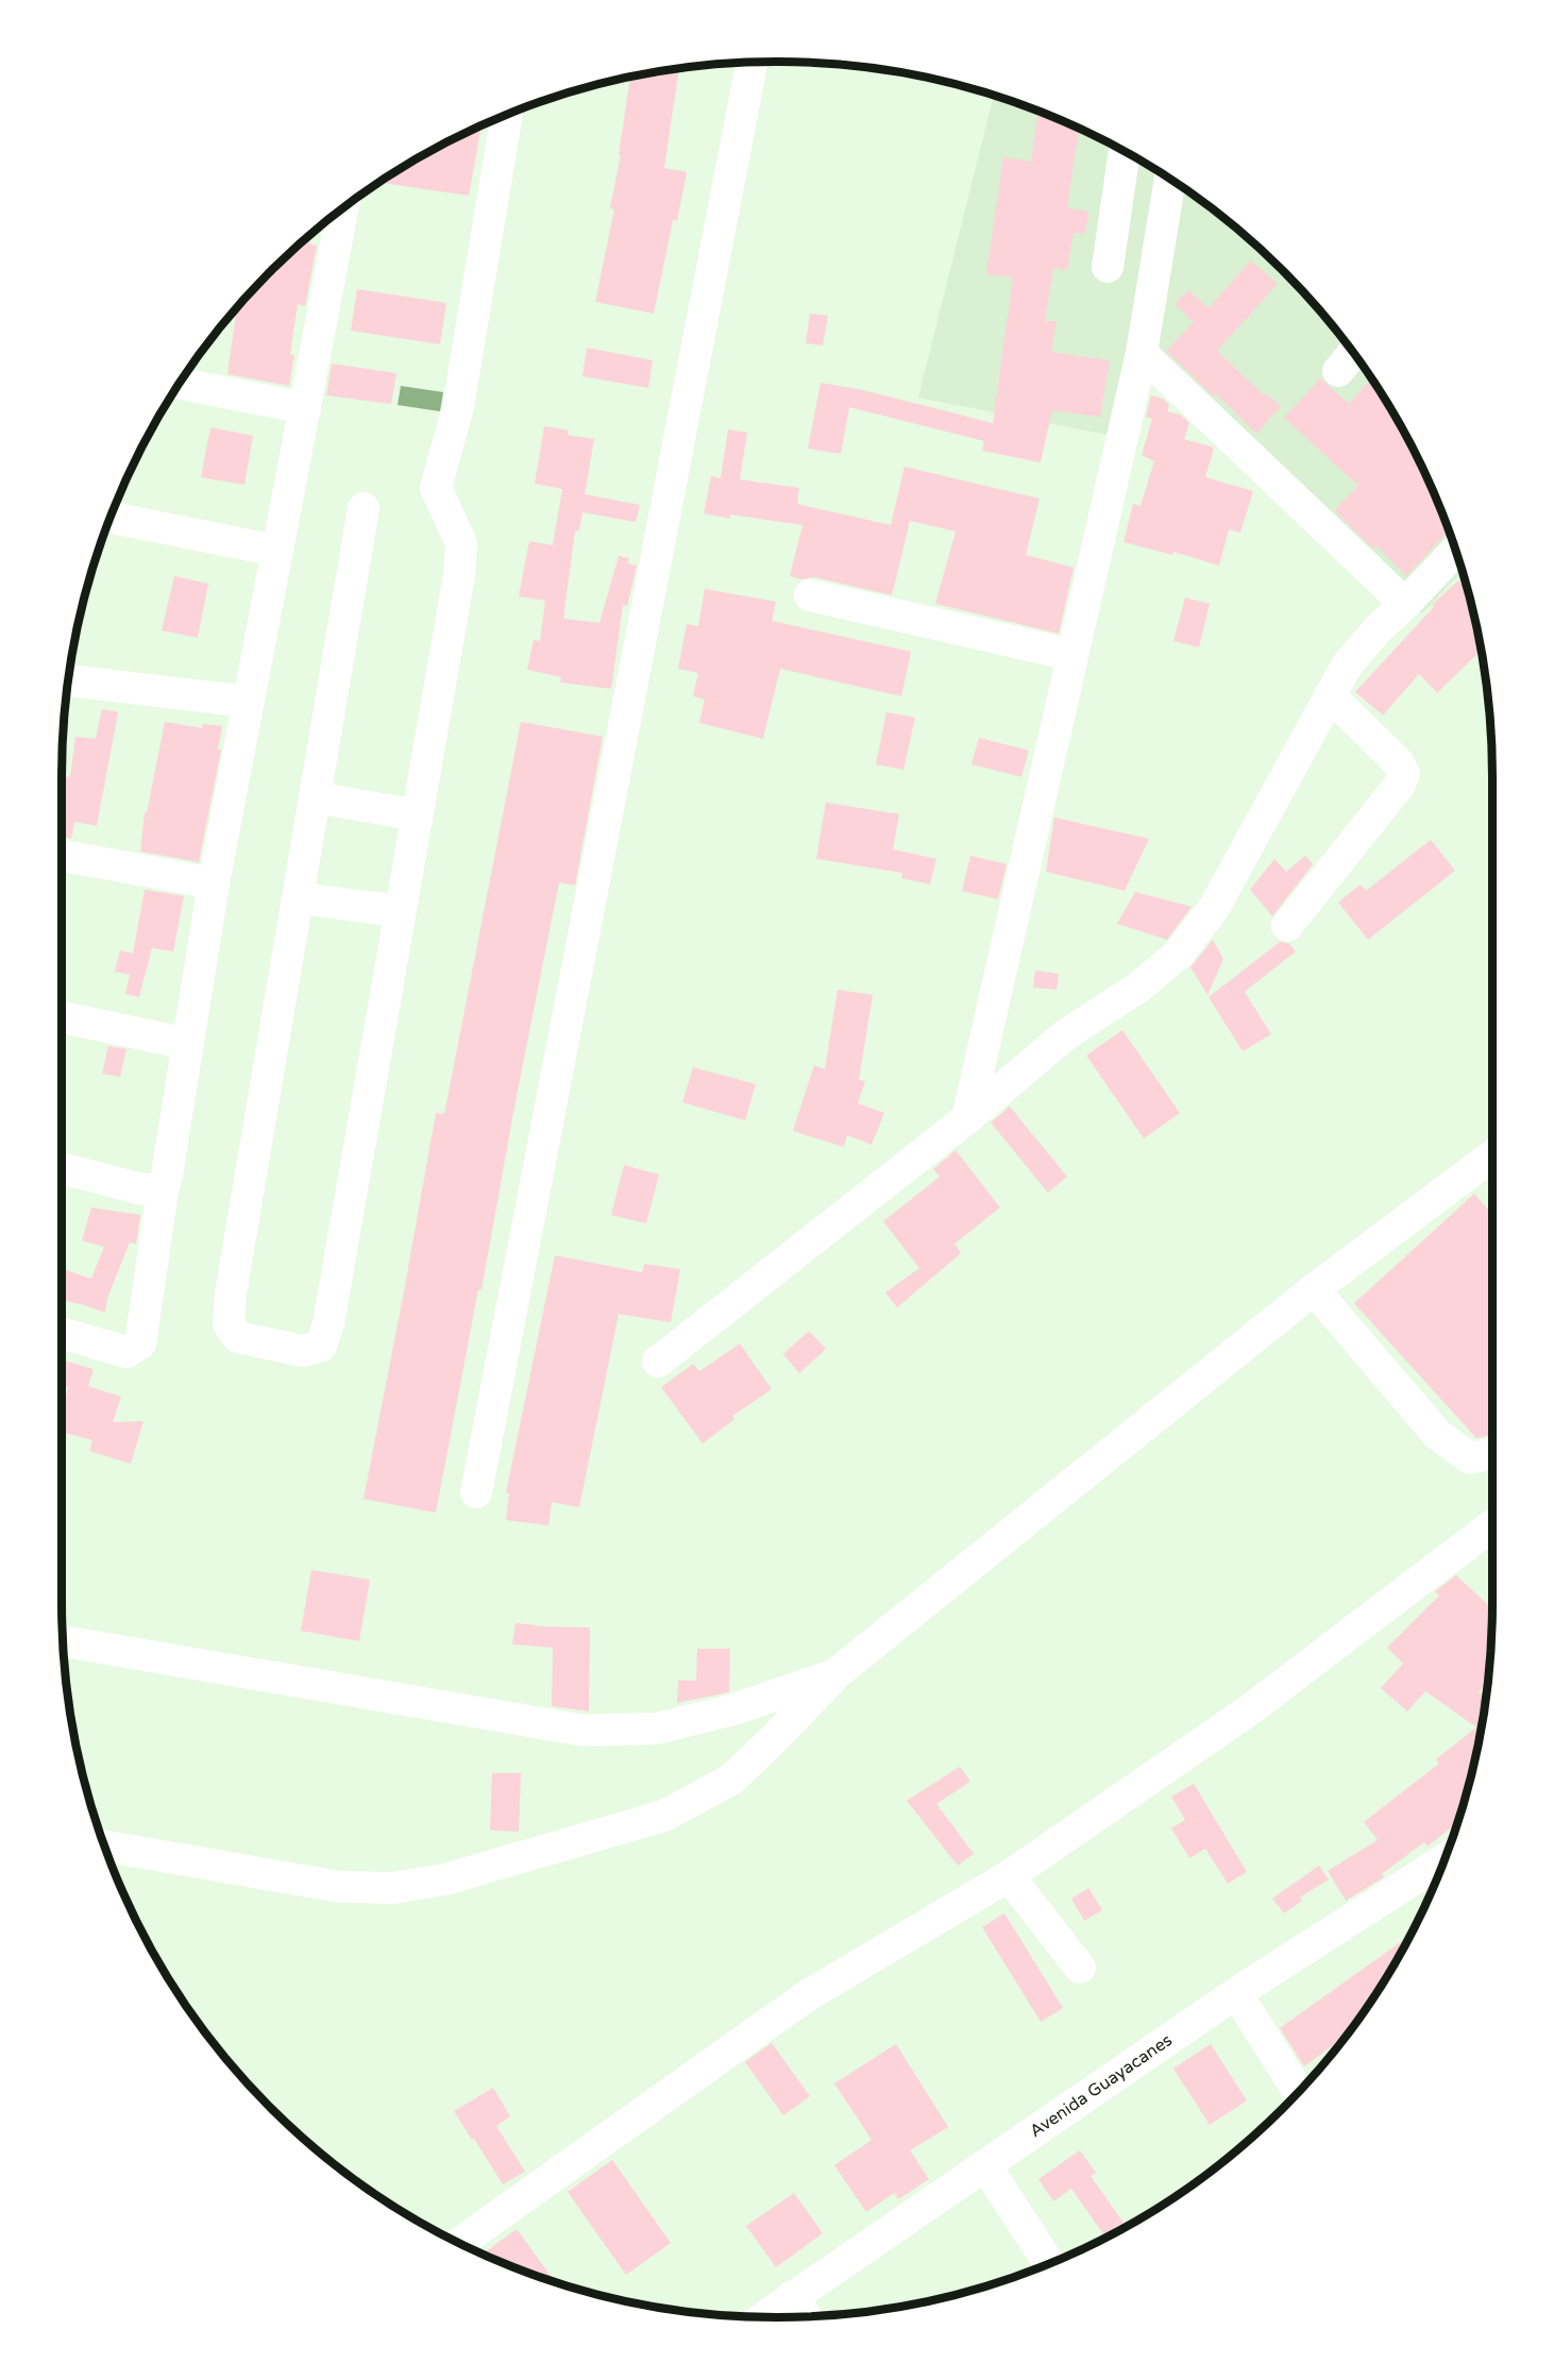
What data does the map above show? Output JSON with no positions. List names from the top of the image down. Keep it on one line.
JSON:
{"streets":{"street":["Avenida Guayacanes"]}}
